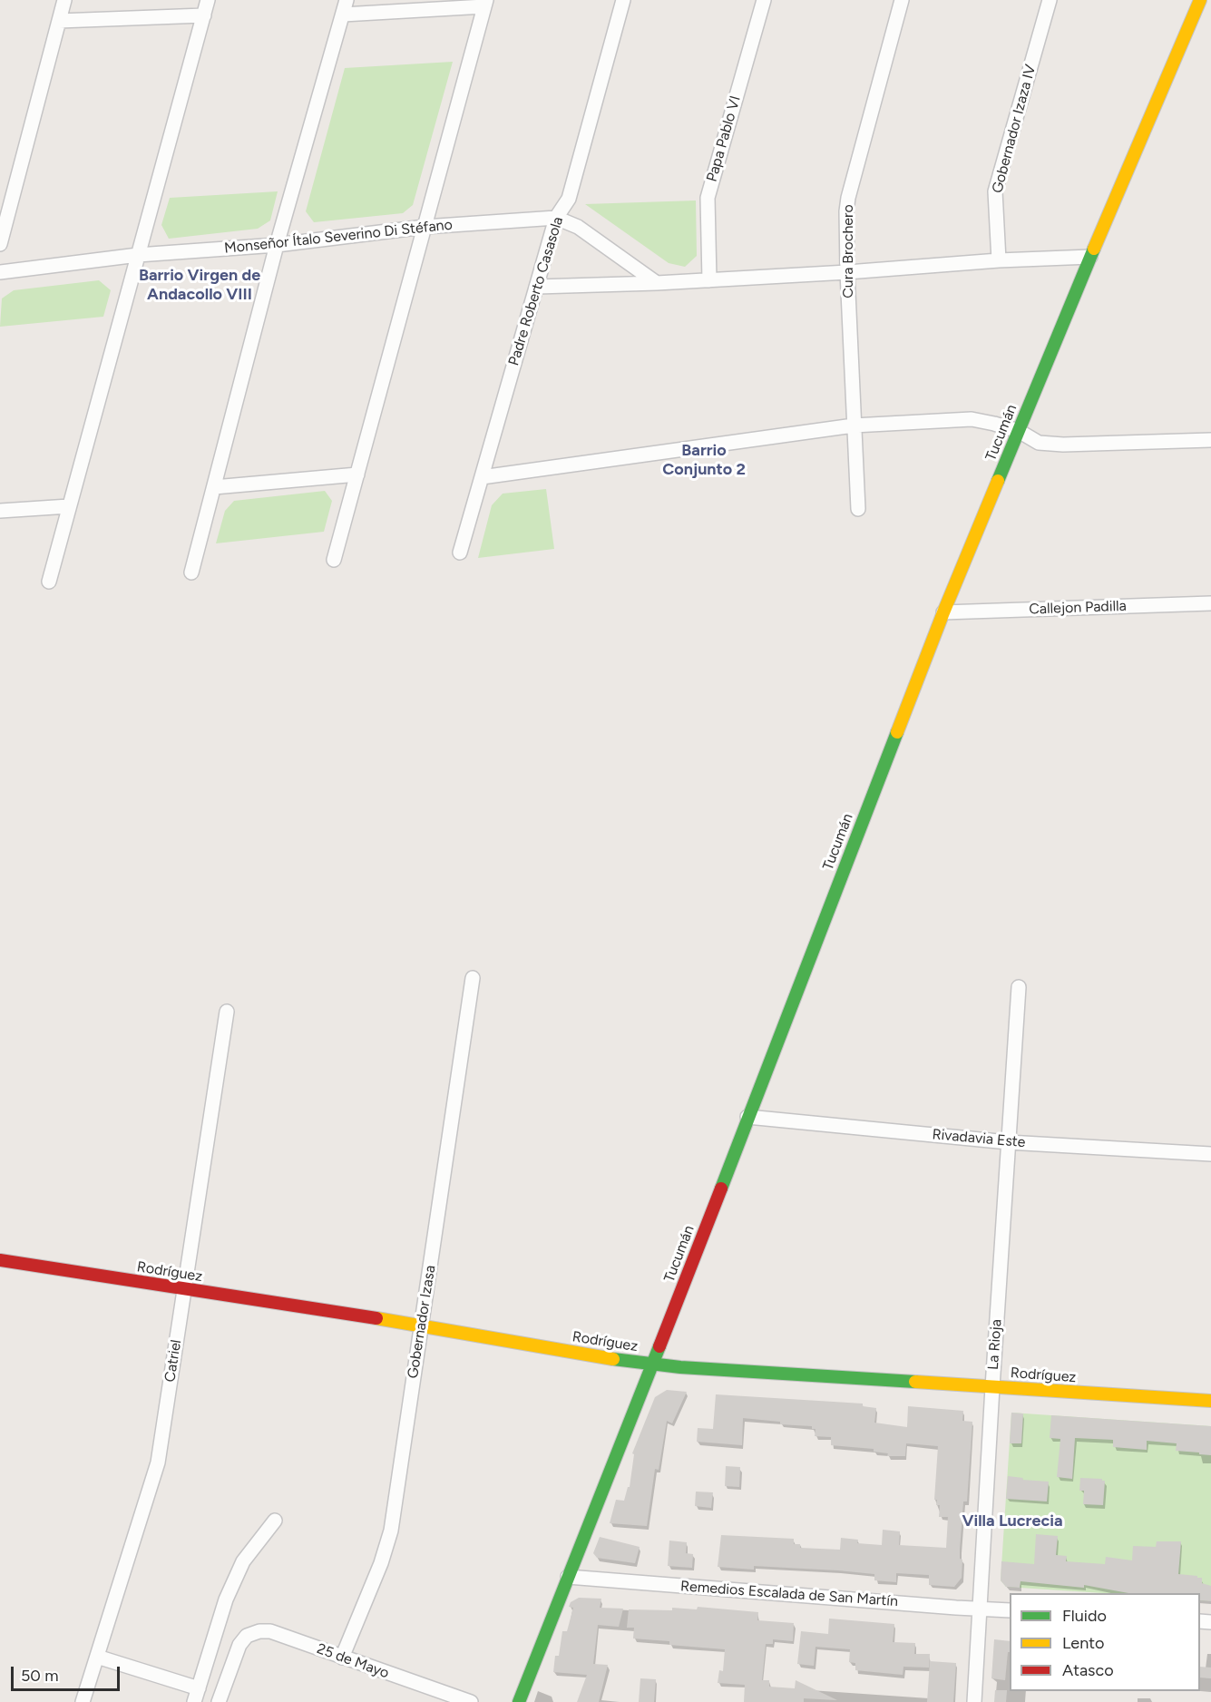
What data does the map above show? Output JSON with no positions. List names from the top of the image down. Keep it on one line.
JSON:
{"streets":{"main road":["Tucumán","Rodríguez"],"street":["Gobernador Izaza IV","Papa Pablo VI","Monseñor Ítalo Severino Di Stéfano","Cura Brochero","Padre Roberto Casasola","Callejon Padilla","Rivadavia Este","Gobernador Izasa","La Rioja","Catriel","Remedios Escalada de San Martín","25 de Mayo"]},"crossings":[["Monseñor Ítalo Severino Di Stéfano","Padre Roberto Casasola"],["Tucumán","Callejon Padilla"],["Tucumán","Rivadavia Este"],["Tucumán","Rodríguez"],["Tucumán","Remedios Escalada de San Martín"],["Rivadavia Este","La Rioja"],["Rodríguez","Gobernador Izasa"],["Rodríguez","La Rioja"],["Rodríguez","Catriel"],["Gobernador Izasa","25 de Mayo"],["La Rioja","Remedios Escalada de San Martín"]],"districts":["Barrio Virgen de Andacollo VIII","Barrio Conjunto 2","Villa Lucrecia"],"legend":["Fluido","Lento","Atasco"],"scale_bar":"50 m"}
